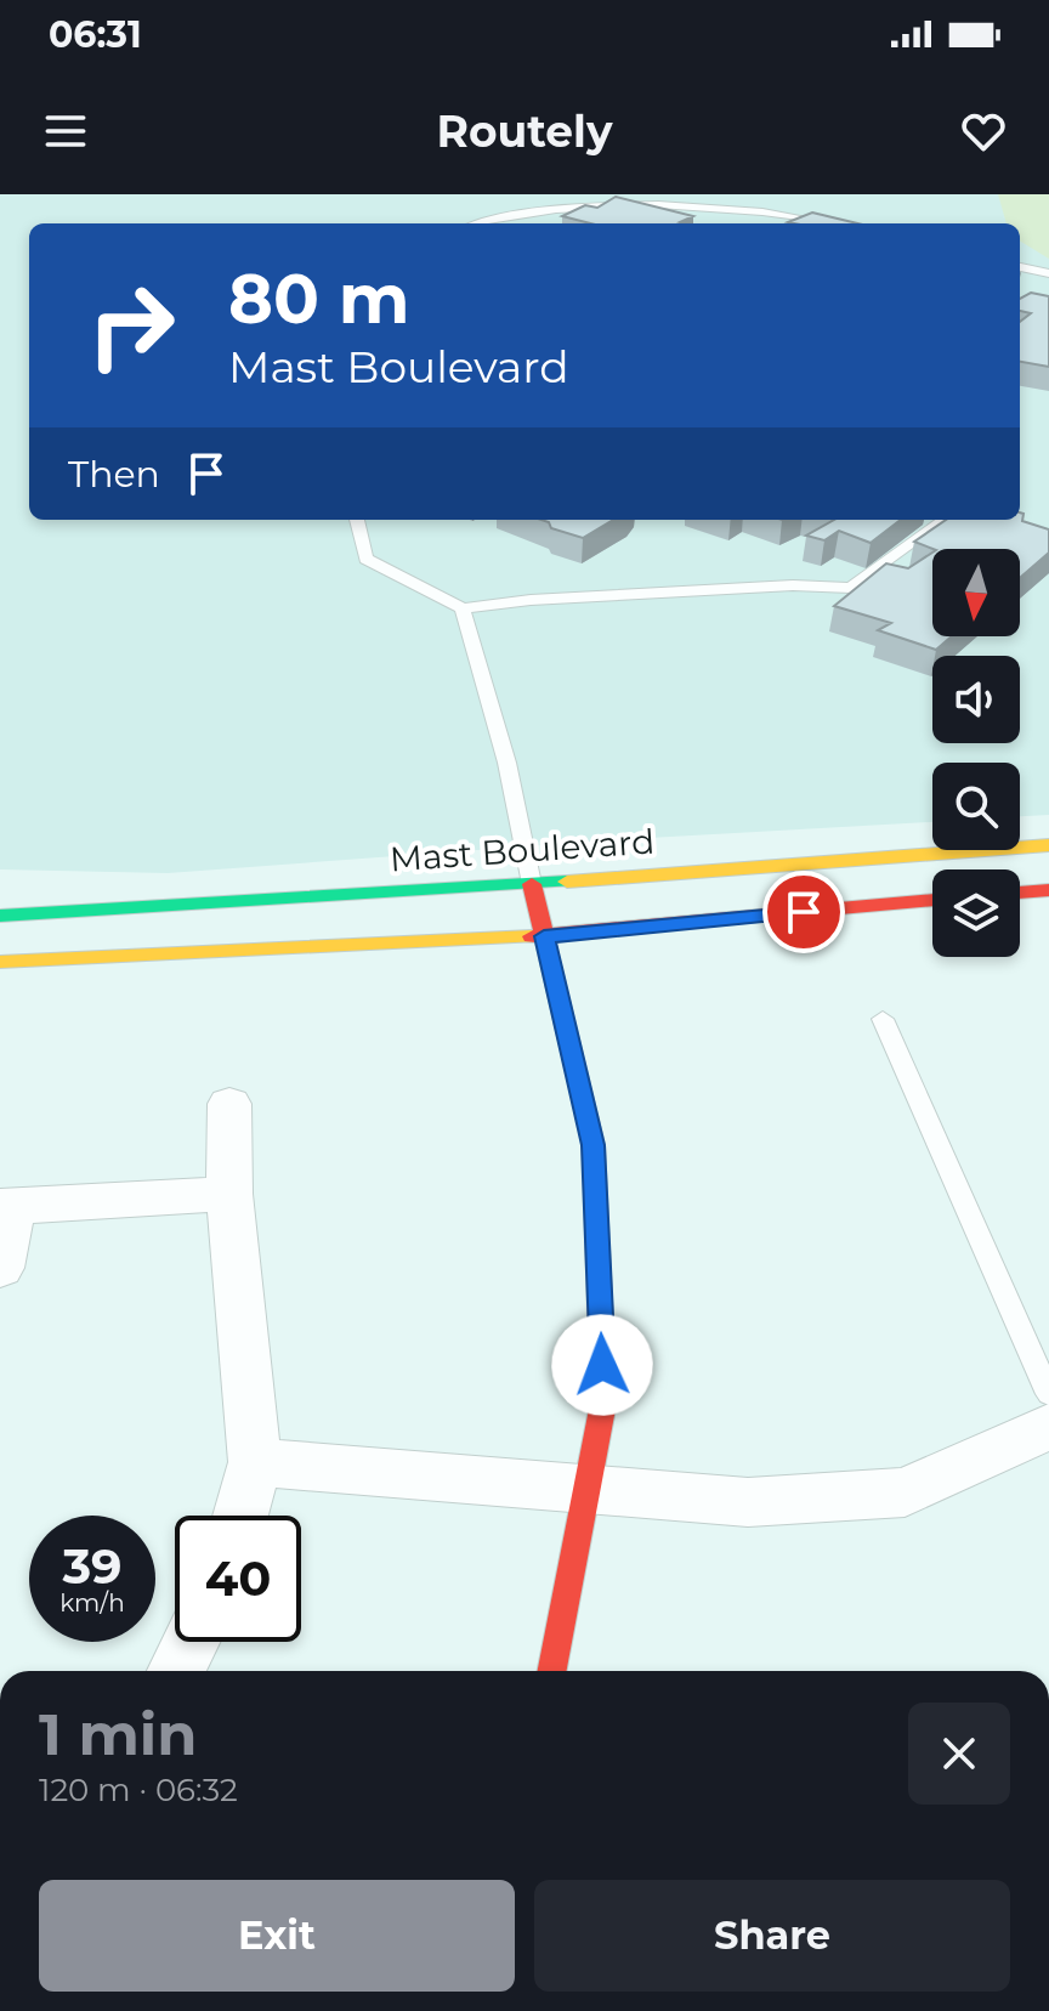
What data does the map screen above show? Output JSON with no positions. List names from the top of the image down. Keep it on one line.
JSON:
{"streets":{"main road":["Mast Boulevard"]},"north":"bottom","page":{"status":"06:31","header":"Routely","turn":["80 m","Mast Boulevard"],"then":"Then","speed":"39 km/h","limit":"40","heading":["1 min","120 m · 06:32"],"buttons":["Exit","Share"]}}
